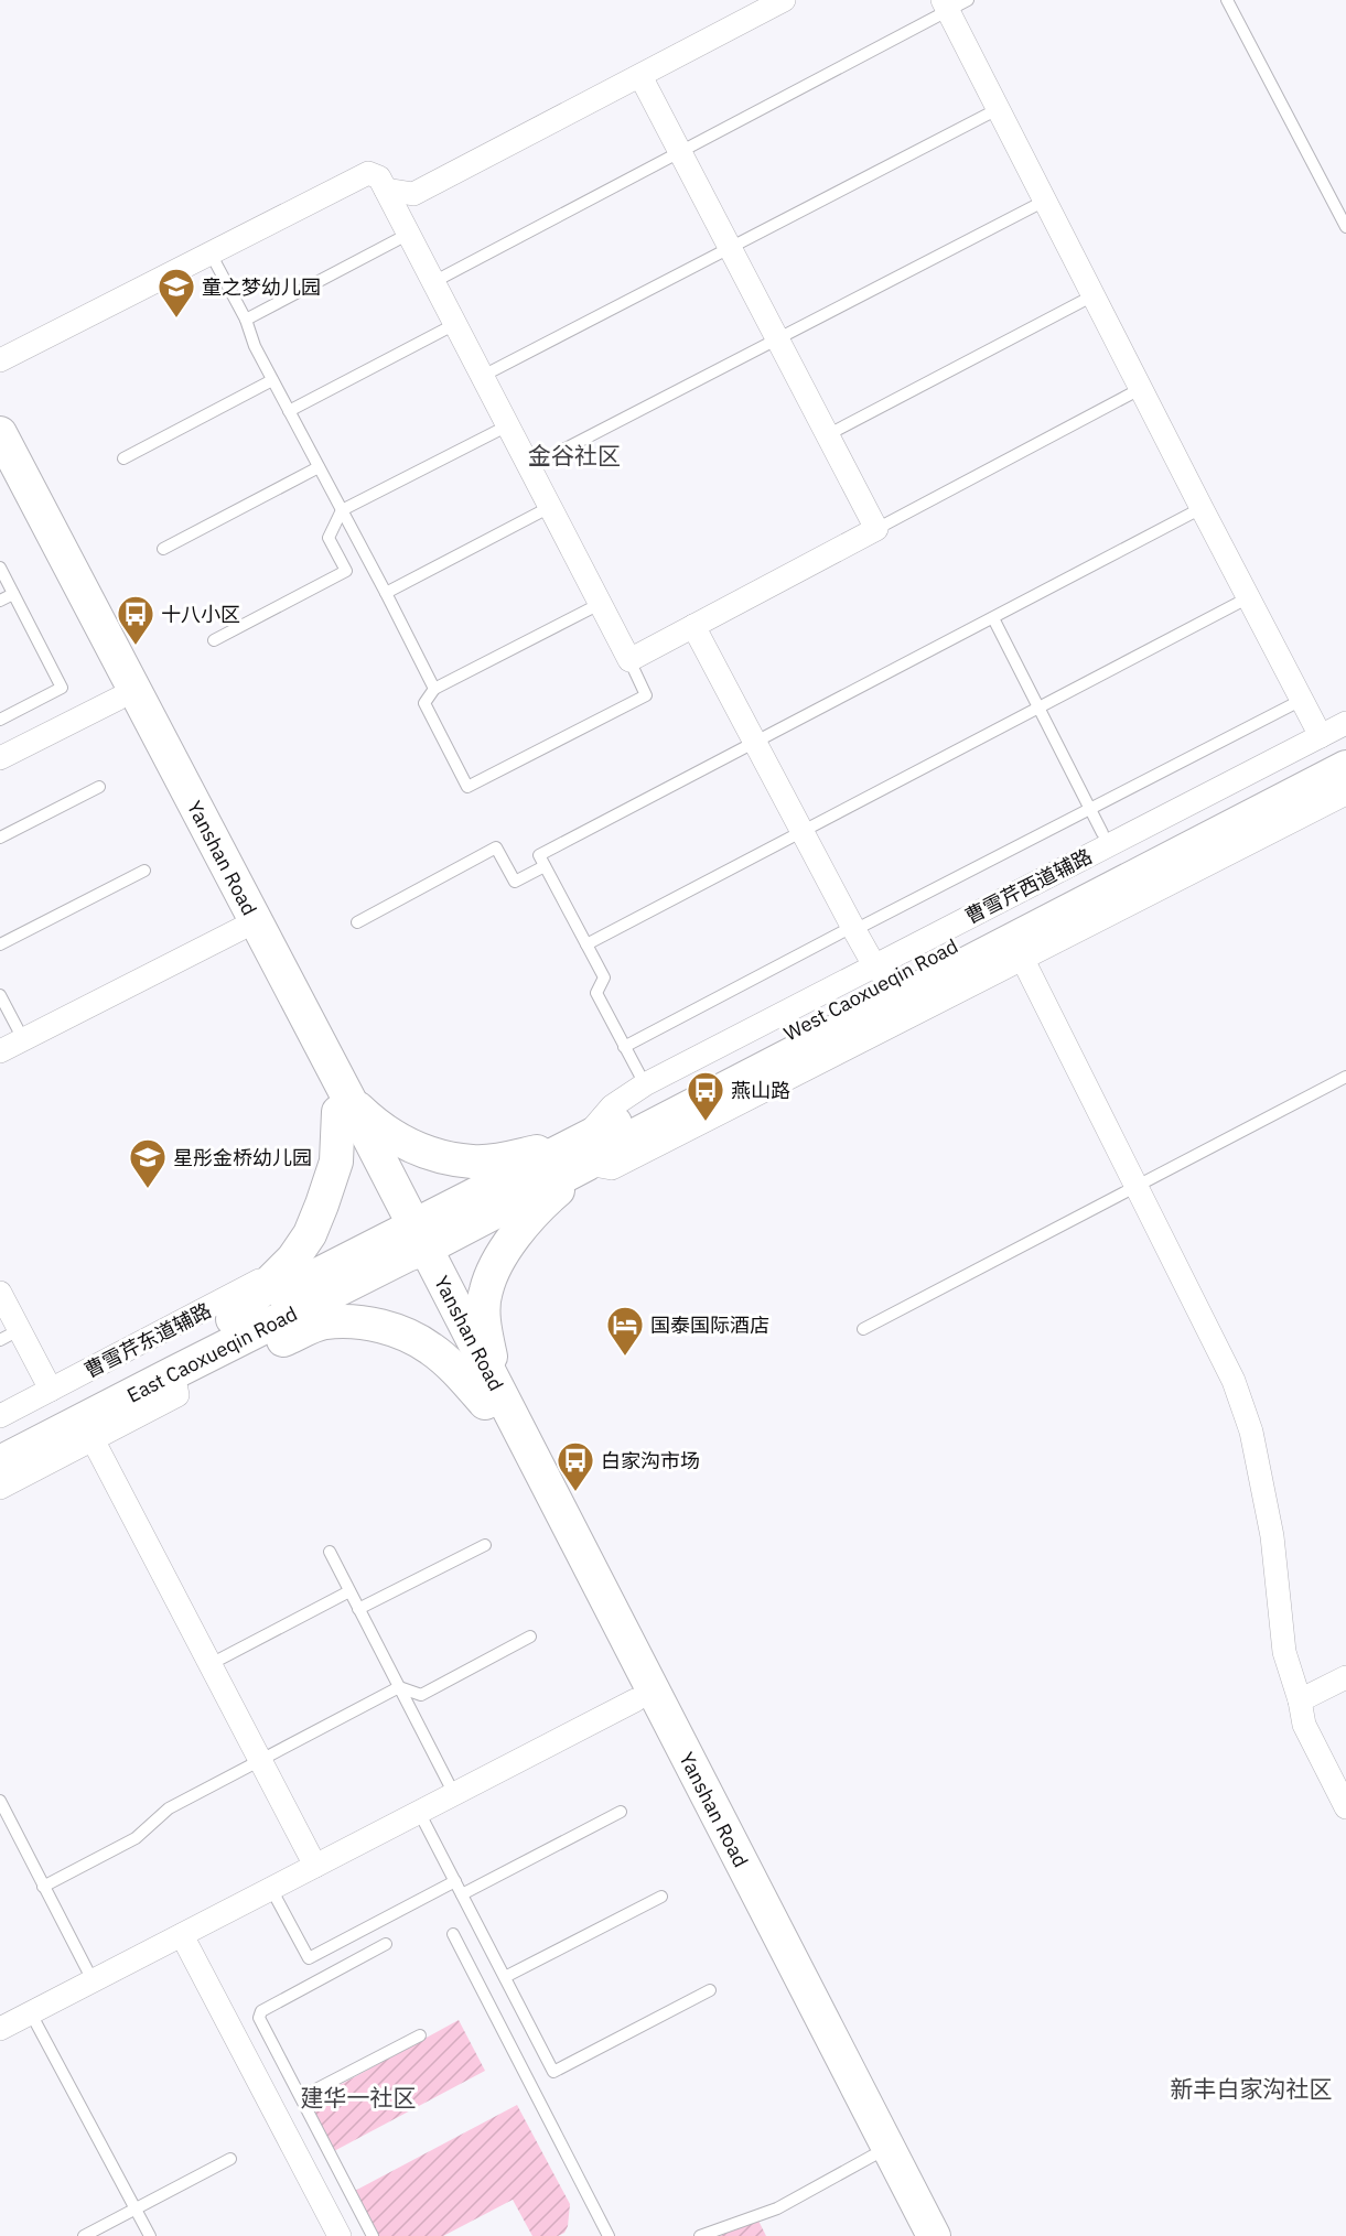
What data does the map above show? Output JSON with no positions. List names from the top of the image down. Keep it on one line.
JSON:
{"streets":{"main road":["Yanshan Road","West Caoxueqin Road","East Caoxueqin Road"],"street":["曹雪芹东道辅路"]},"crossings":[["Yanshan Road","West Caoxueqin Road"],["Yanshan Road","East Caoxueqin Road"],["West Caoxueqin Road","East Caoxueqin Road"]],"districts":["金谷社区","新丰白家沟社区","建华一社区"],"places":{"school or university":["童之梦幼儿园","星彤金桥幼儿园"],"bus stop":["十八小区","燕山路","白家沟市场"],"hotel":["国泰国际酒店"]}}
